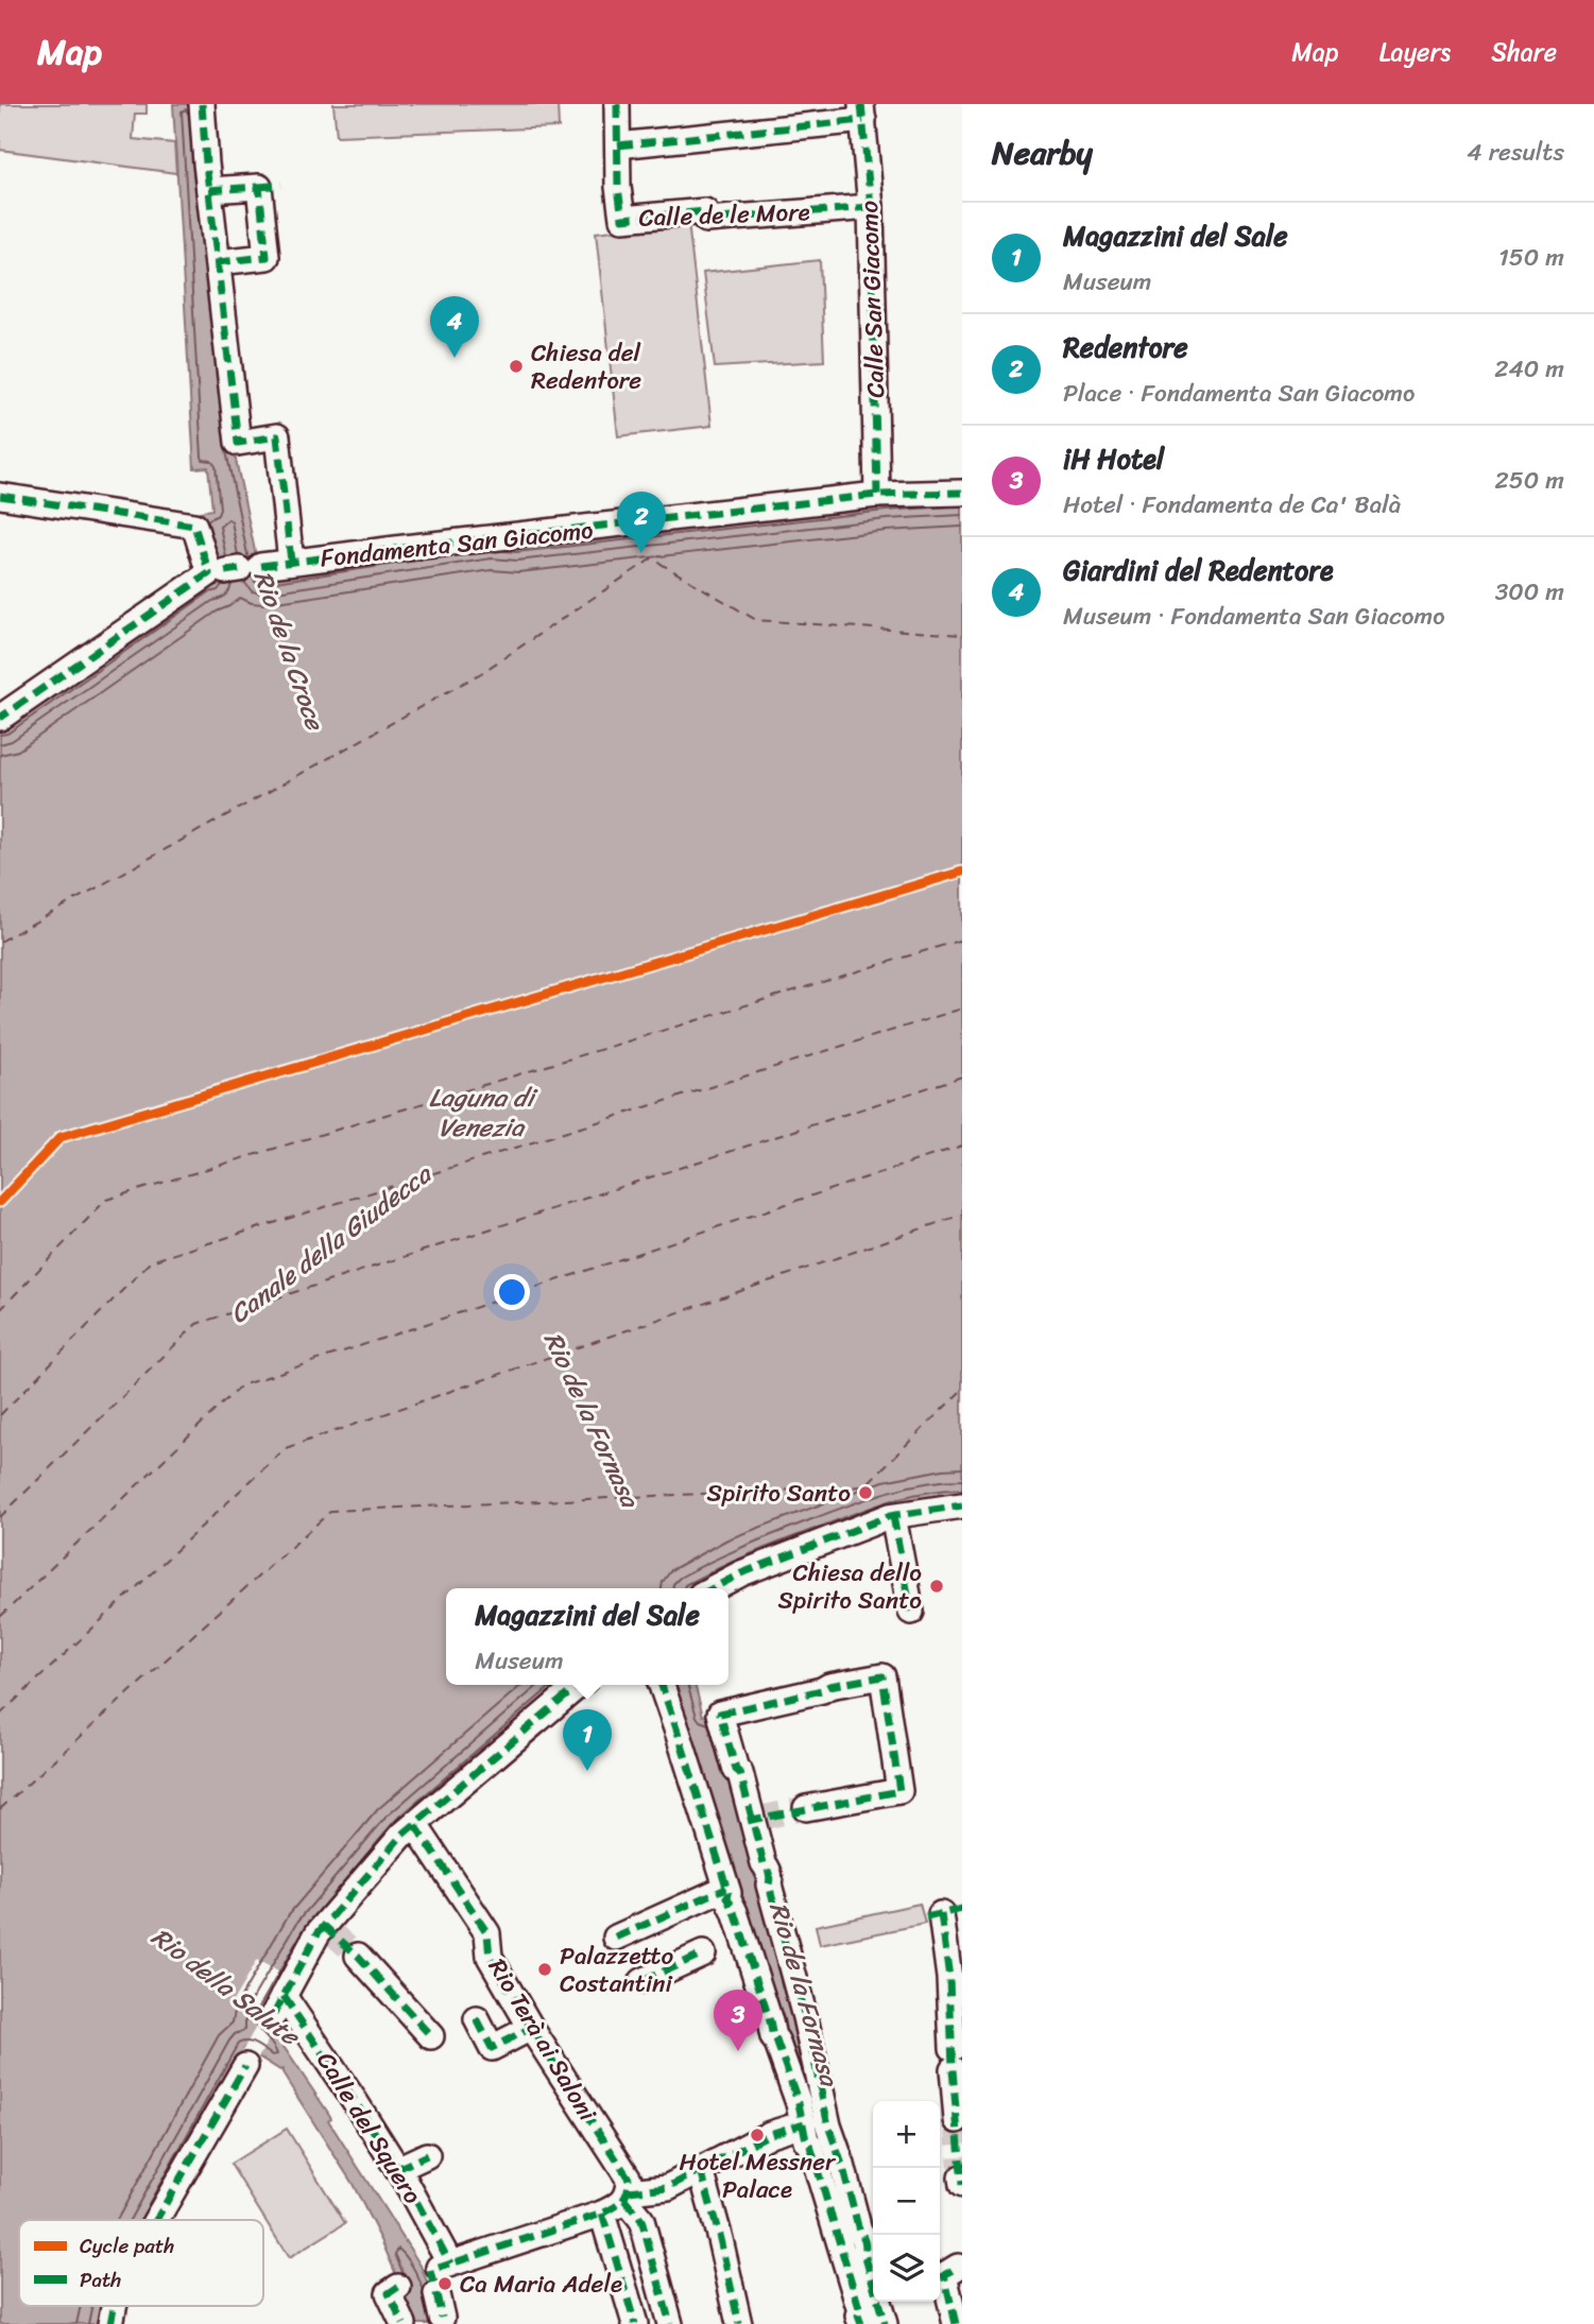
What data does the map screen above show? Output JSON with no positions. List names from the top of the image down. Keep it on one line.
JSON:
{"streets":{"street":["Calle de le More","Calle San Giacomo","Fondamenta San Giacomo","Rio Terà ai Saloni","Calle del Squero"]},"crossings":[["Calle de le More","Calle San Giacomo"],["Calle San Giacomo","Fondamenta San Giacomo"],["Rio Terà ai Saloni","Calle del Squero"]],"water":["Rio de la Croce","Laguna di Venezia","Canale della Giudecca","Rio de la Fornasa","Rio della Salute"],"places":["Chiesa del Redentore","Spirito Santo","Chiesa dello Spirito Santo","Palazzetto Costantini","Hotel Messner Palace","Ca Maria Adele"],"legend":["Cycle path","Path"],"page":{"header":"Map","nav":["Map","Layers","Share"],"heading":["Nearby","4 results"],"list":[{"mark":"1","name":"Magazzini del Sale","note":"Museum","value":"150 m"},{"mark":"2","name":"Redentore","note":"Place · Fondamenta San Giacomo","value":"240 m"},{"mark":"3","name":"iH Hotel","note":"Hotel · Fondamenta de Ca' Balà","value":"250 m"},{"mark":"4","name":"Giardini del Redentore","note":"Museum · Fondamenta San Giacomo","value":"300 m"}],"pins":["4","2","1","3"],"popup":["Magazzini del Sale","Museum"],"map_buttons":["+","−"]}}
